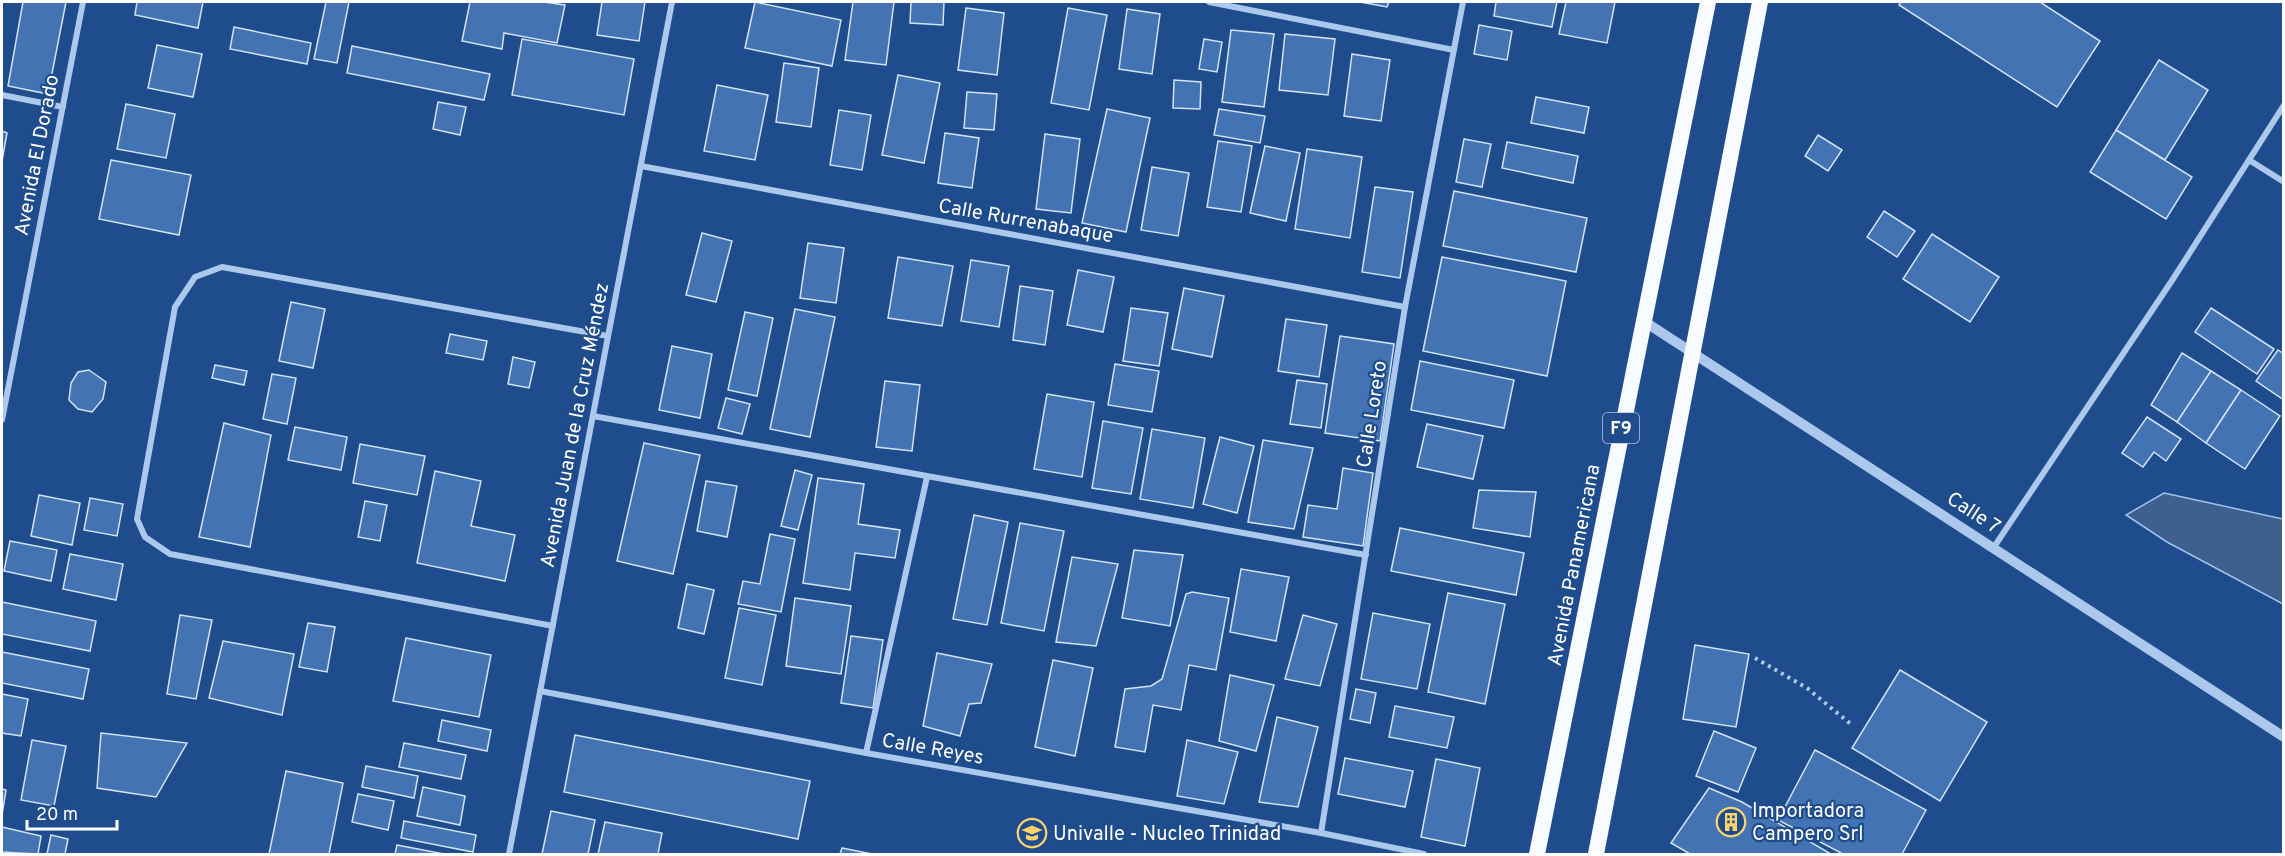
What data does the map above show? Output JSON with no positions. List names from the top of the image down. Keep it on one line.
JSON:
{"streets":{"highway":["F9","Avenida Panamericana"],"street":["Avenida El Dorado","Calle Rurrenabaque","Calle Loreto","Avenida Juan de la Cruz Méndez","Calle 7","Calle Reyes"]},"crossings":[["Calle Rurrenabaque","Calle Loreto"],["Calle Rurrenabaque","Avenida Juan de la Cruz Méndez"],["Calle Loreto","Calle Reyes"],["Avenida Juan de la Cruz Méndez","Calle Reyes"],["Calle 7","Avenida Panamericana"]],"places":{"building":["Importadora Campero Srl"],"school or university":["Univalle - Nucleo Trinidad"]},"scale_bar":"20 m"}
